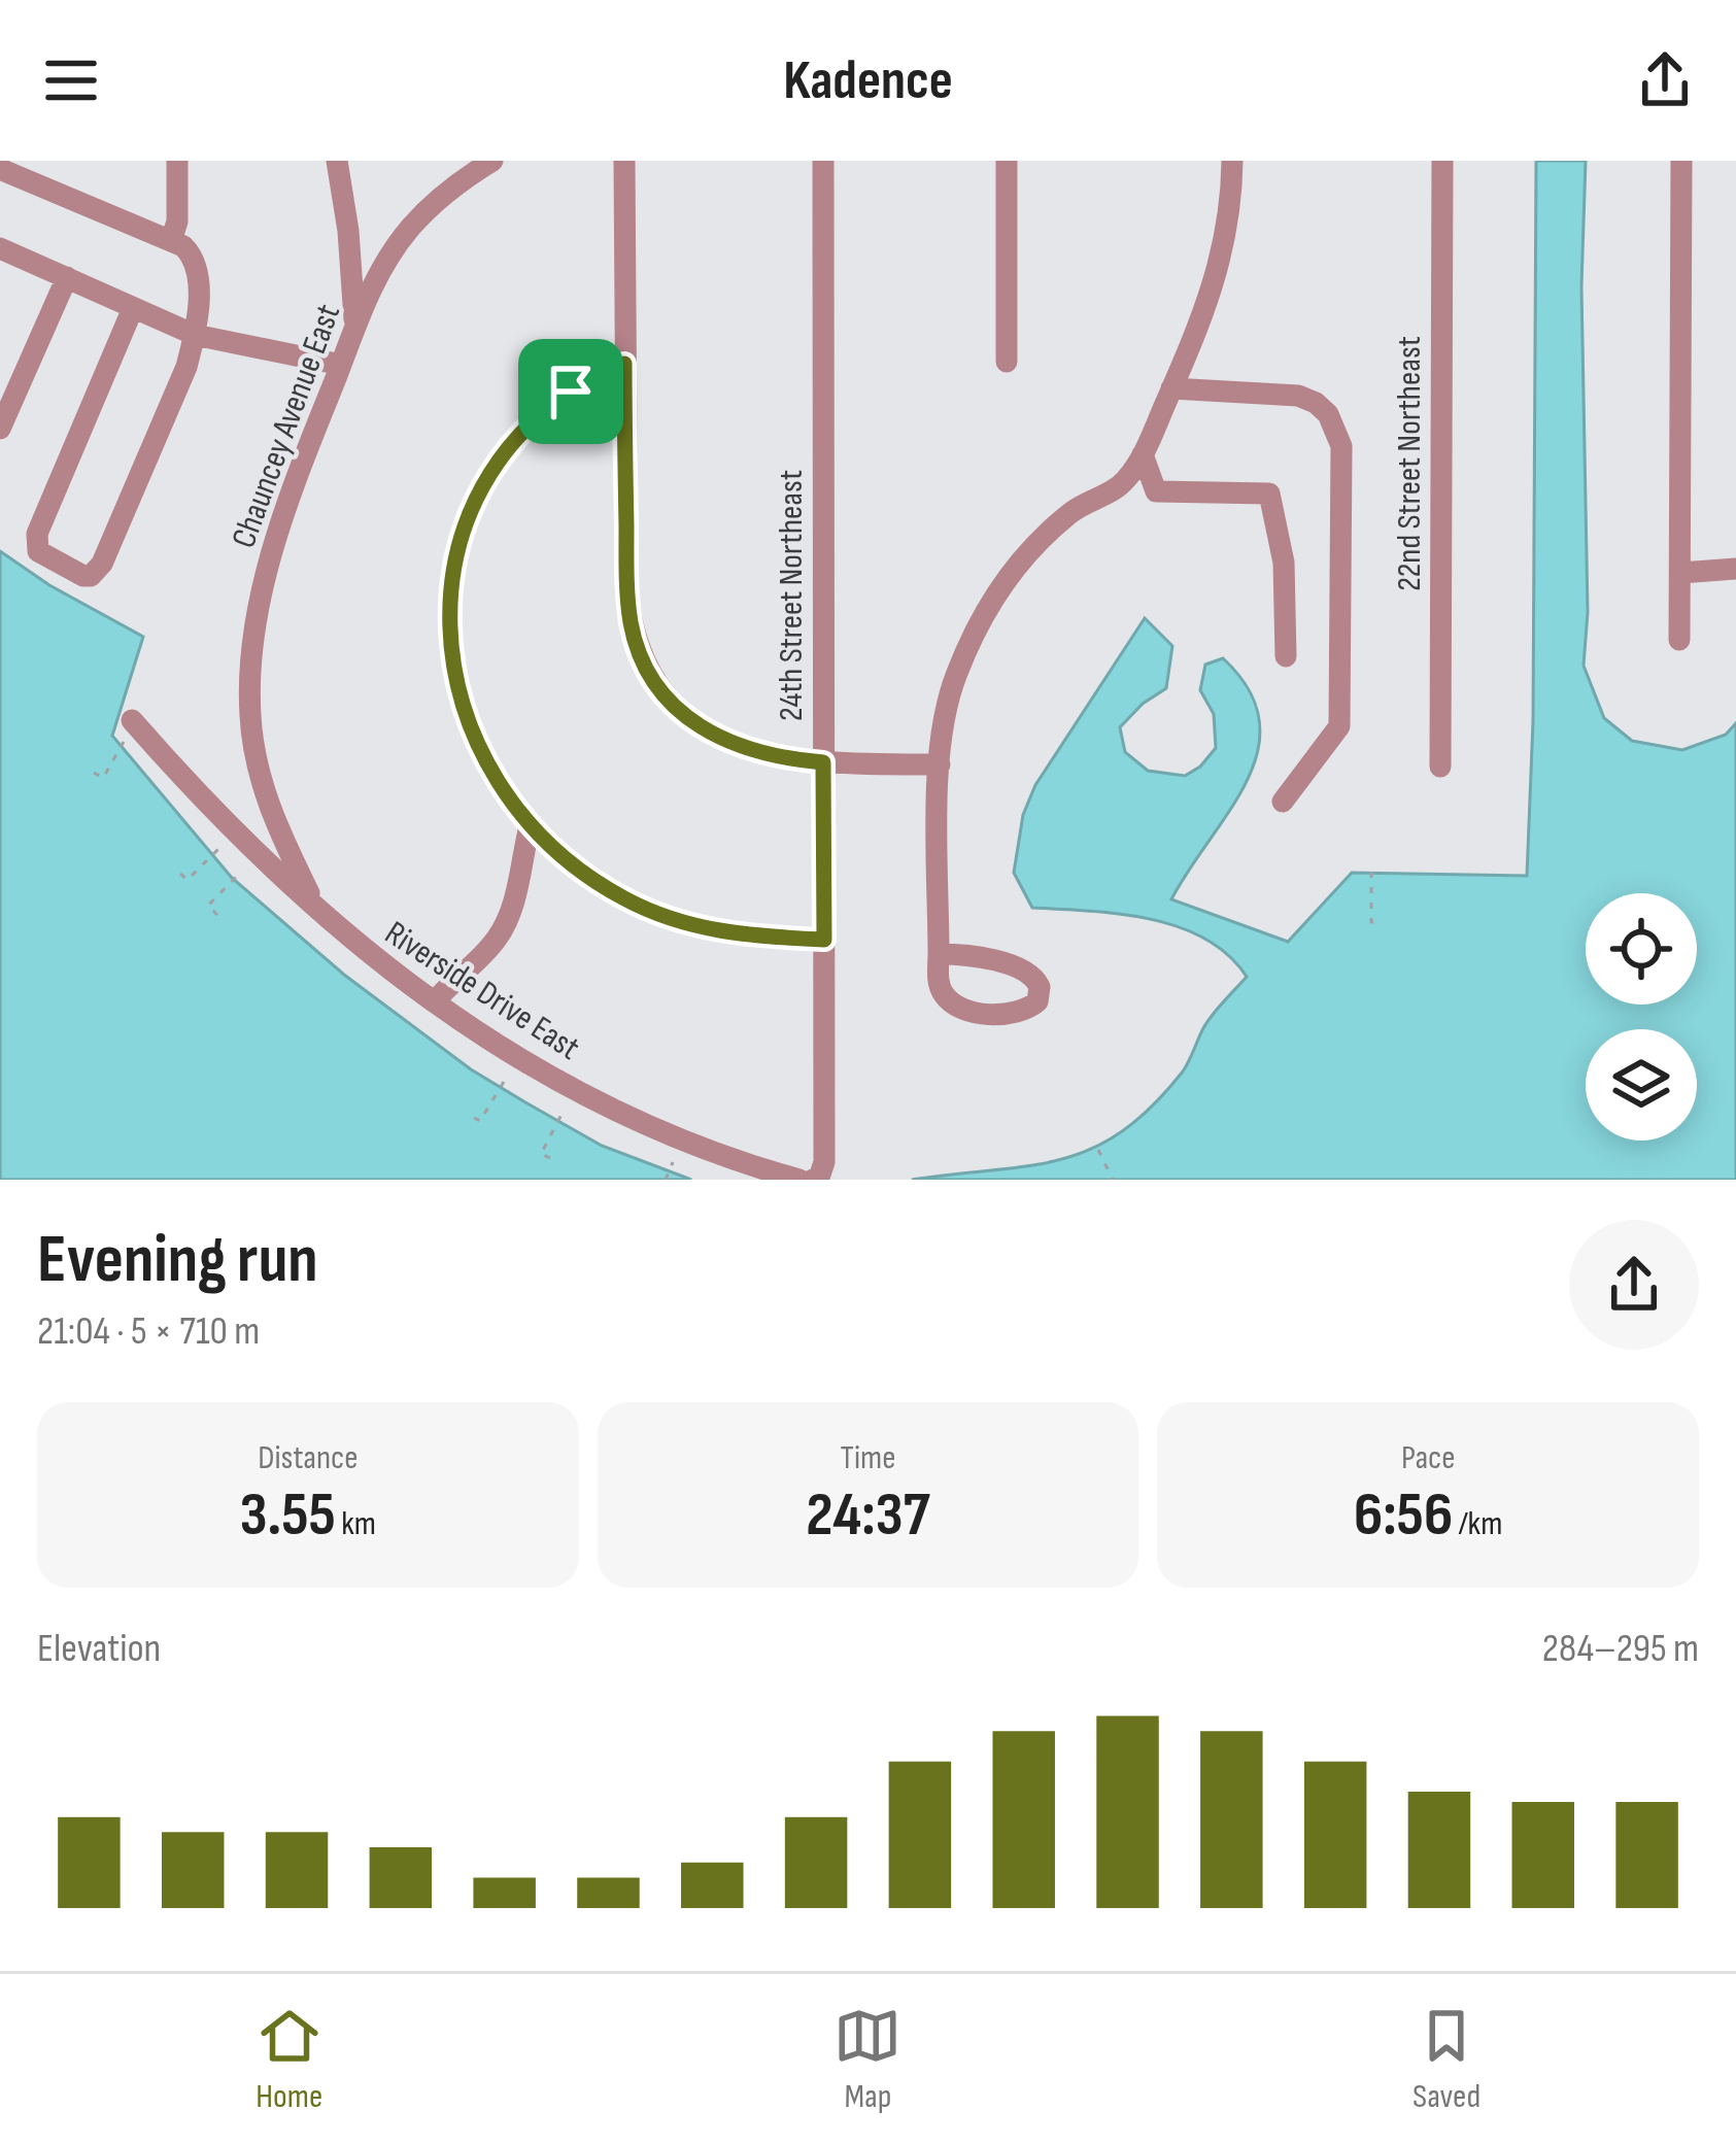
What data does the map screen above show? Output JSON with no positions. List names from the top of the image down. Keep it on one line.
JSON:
{"streets":{"street":["Chauncey Avenue East","22nd Street Northeast","24th Street Northeast","Riverside Drive East"]},"crossings":[["Chauncey Avenue East","Riverside Drive East"],["24th Street Northeast","Riverside Drive East"]],"page":{"header":"Kadence","heading":["Evening run","21:04 · 5 × 710 m"],"stats":[["Distance","3.55 km"],["Time","24:37"],["Pace","6:56 /km"]],"chart":["Elevation","284–295 m"],"tabs":["Home","Map","Saved"]}}
